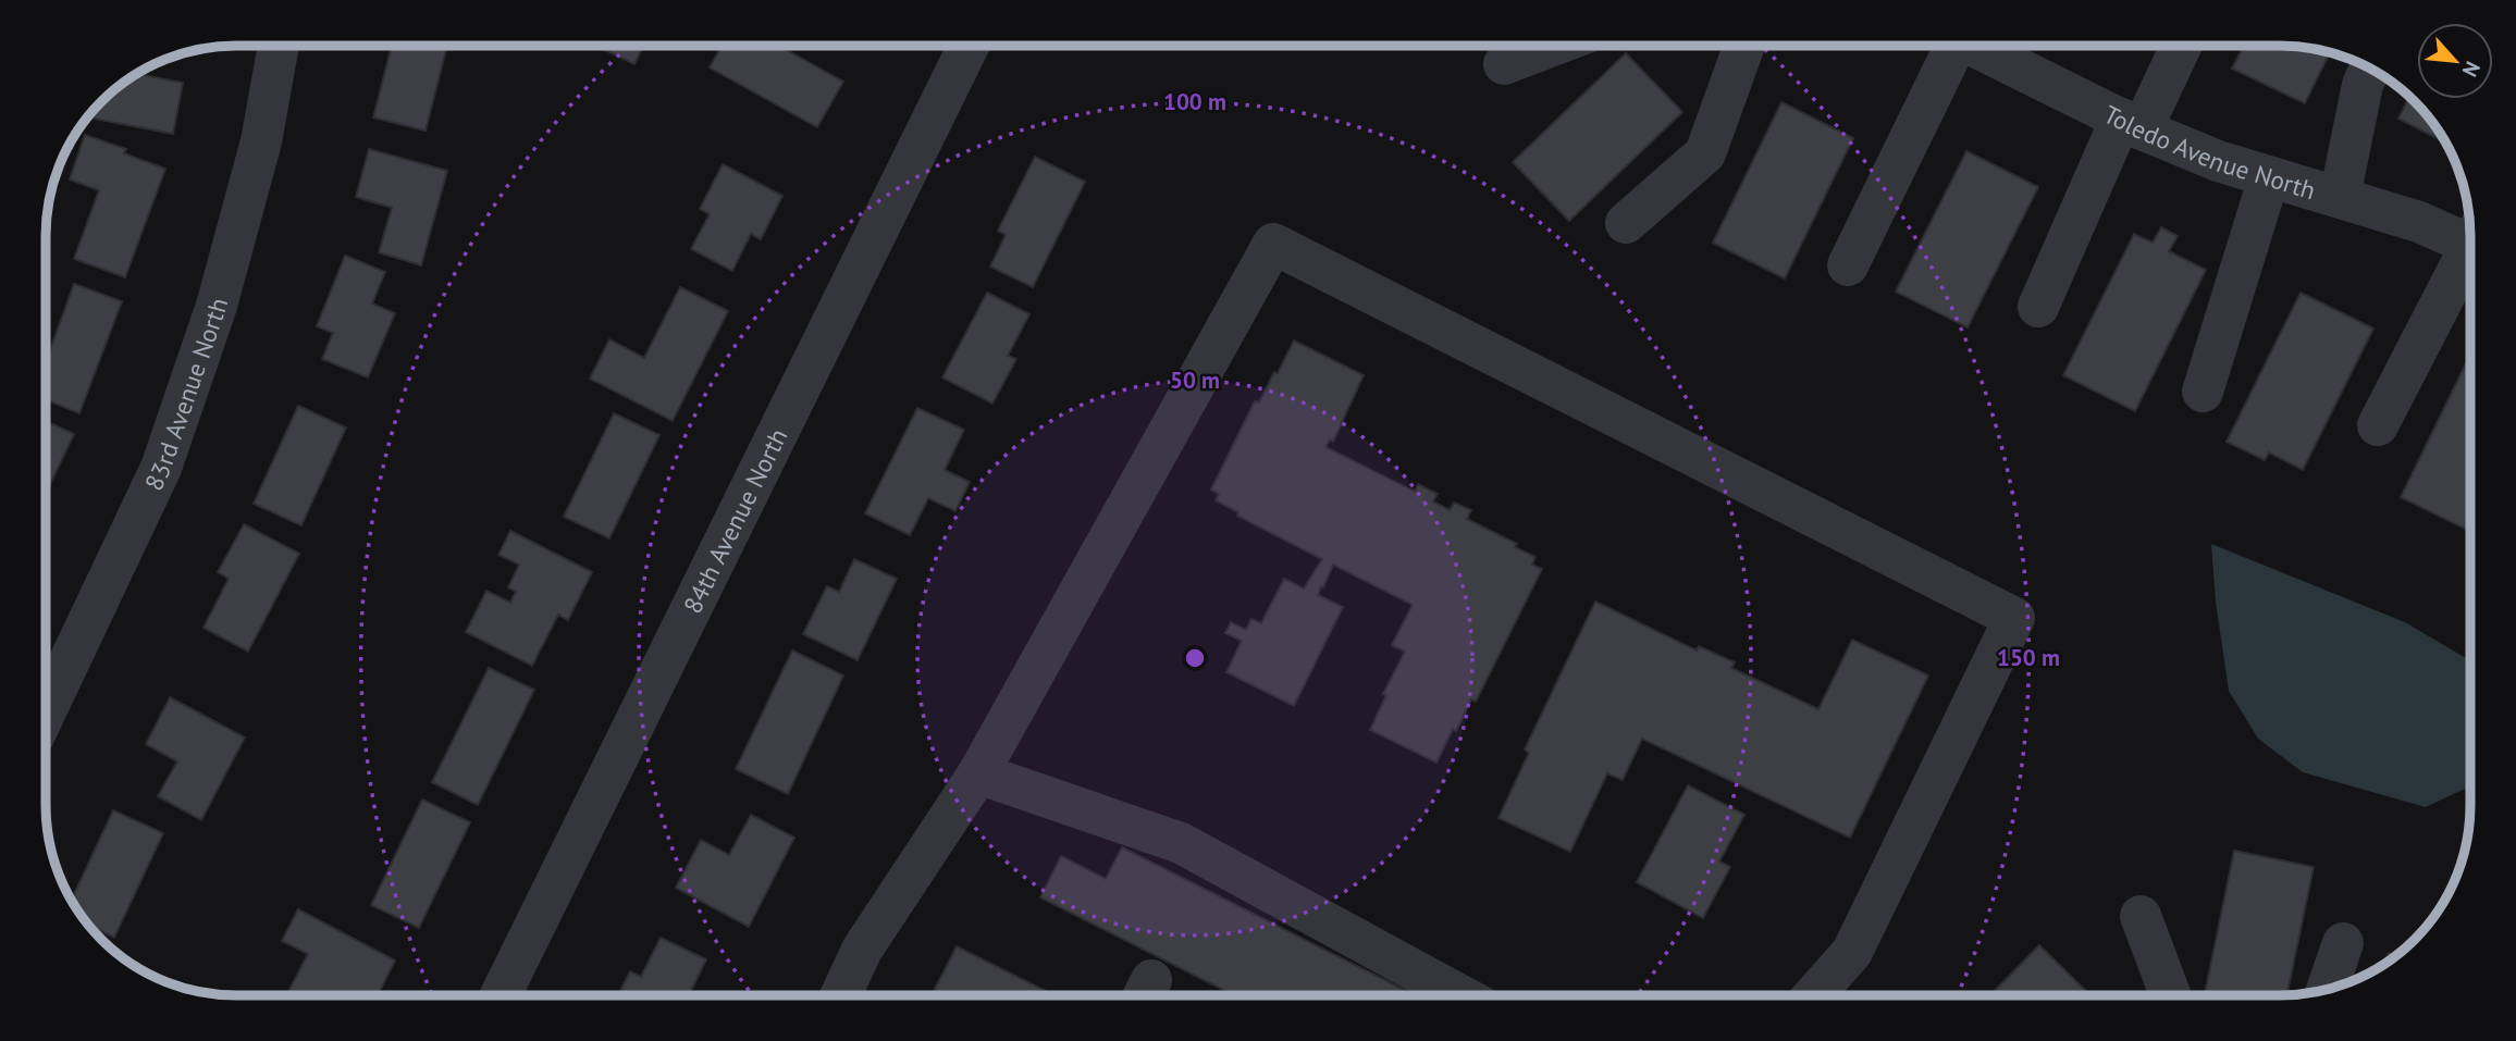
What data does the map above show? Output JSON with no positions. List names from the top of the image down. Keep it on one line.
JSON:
{"streets":{"street":["Toledo Avenue North","83rd Avenue North","84th Avenue North"]},"north":"bottom right","rings":["100 m","50 m","150 m"]}
